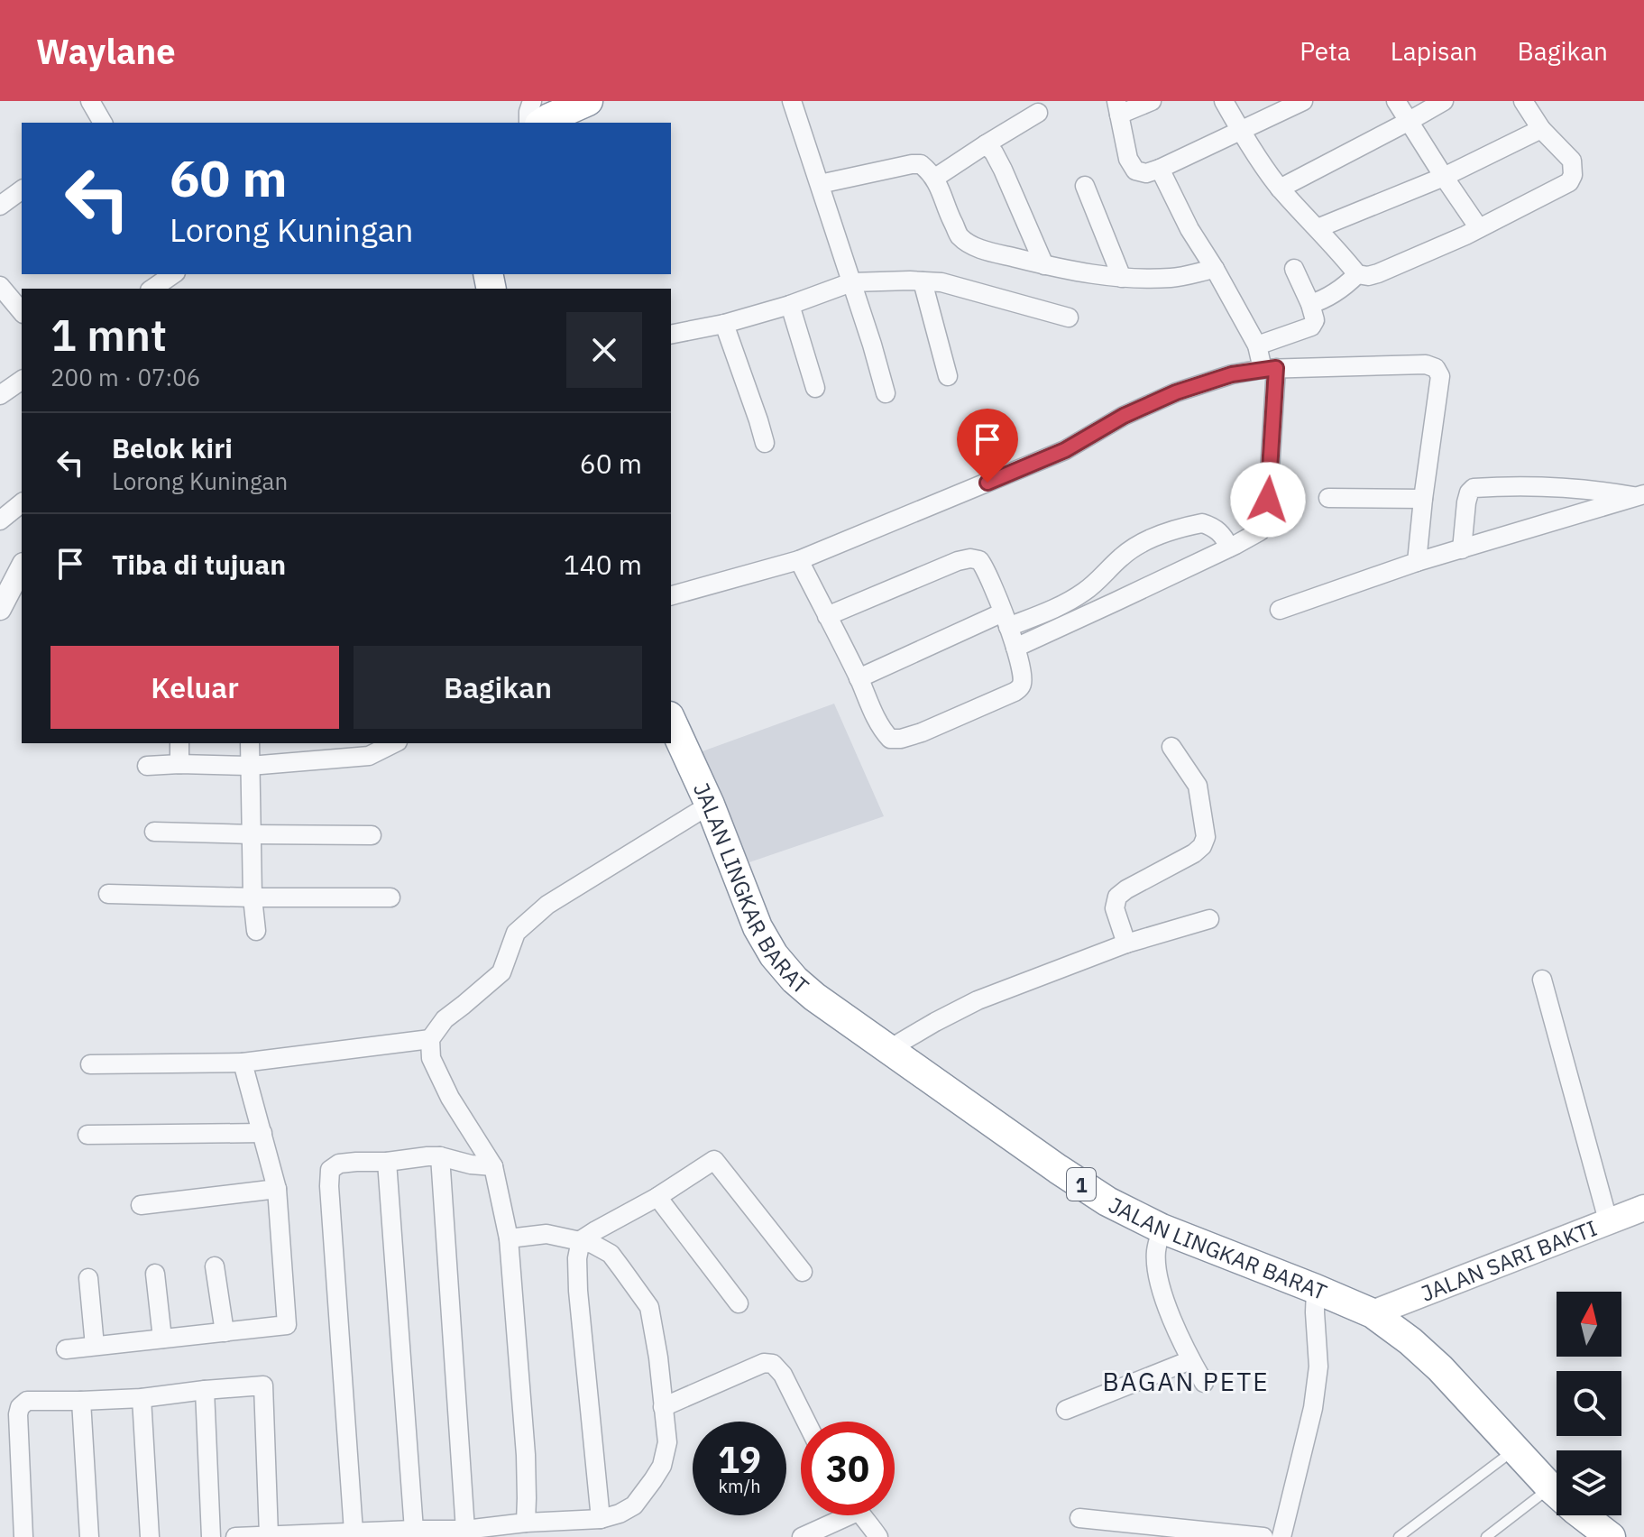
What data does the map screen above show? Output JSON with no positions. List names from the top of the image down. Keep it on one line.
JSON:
{"streets":{"highway":["JALAN LINGKAR BARAT","1"],"main road":["JALAN SARI BAKTI"]},"crossings":[["JALAN LINGKAR BARAT","JALAN SARI BAKTI"]],"districts":["BAGAN PETE"],"north":"top","page":{"header":"Waylane","nav":["Peta","Lapisan","Bagikan"],"turn":["60 m","Lorong Kuningan"],"heading":["1 mnt","200 m · 07:06"],"list":[{"name":"Belok kiri","note":"Lorong Kuningan","value":"60 m"},{"name":"Tiba di tujuan","value":"140 m"}],"buttons":["Keluar","Bagikan"],"speed":"19 km/h","limit":"30"}}
